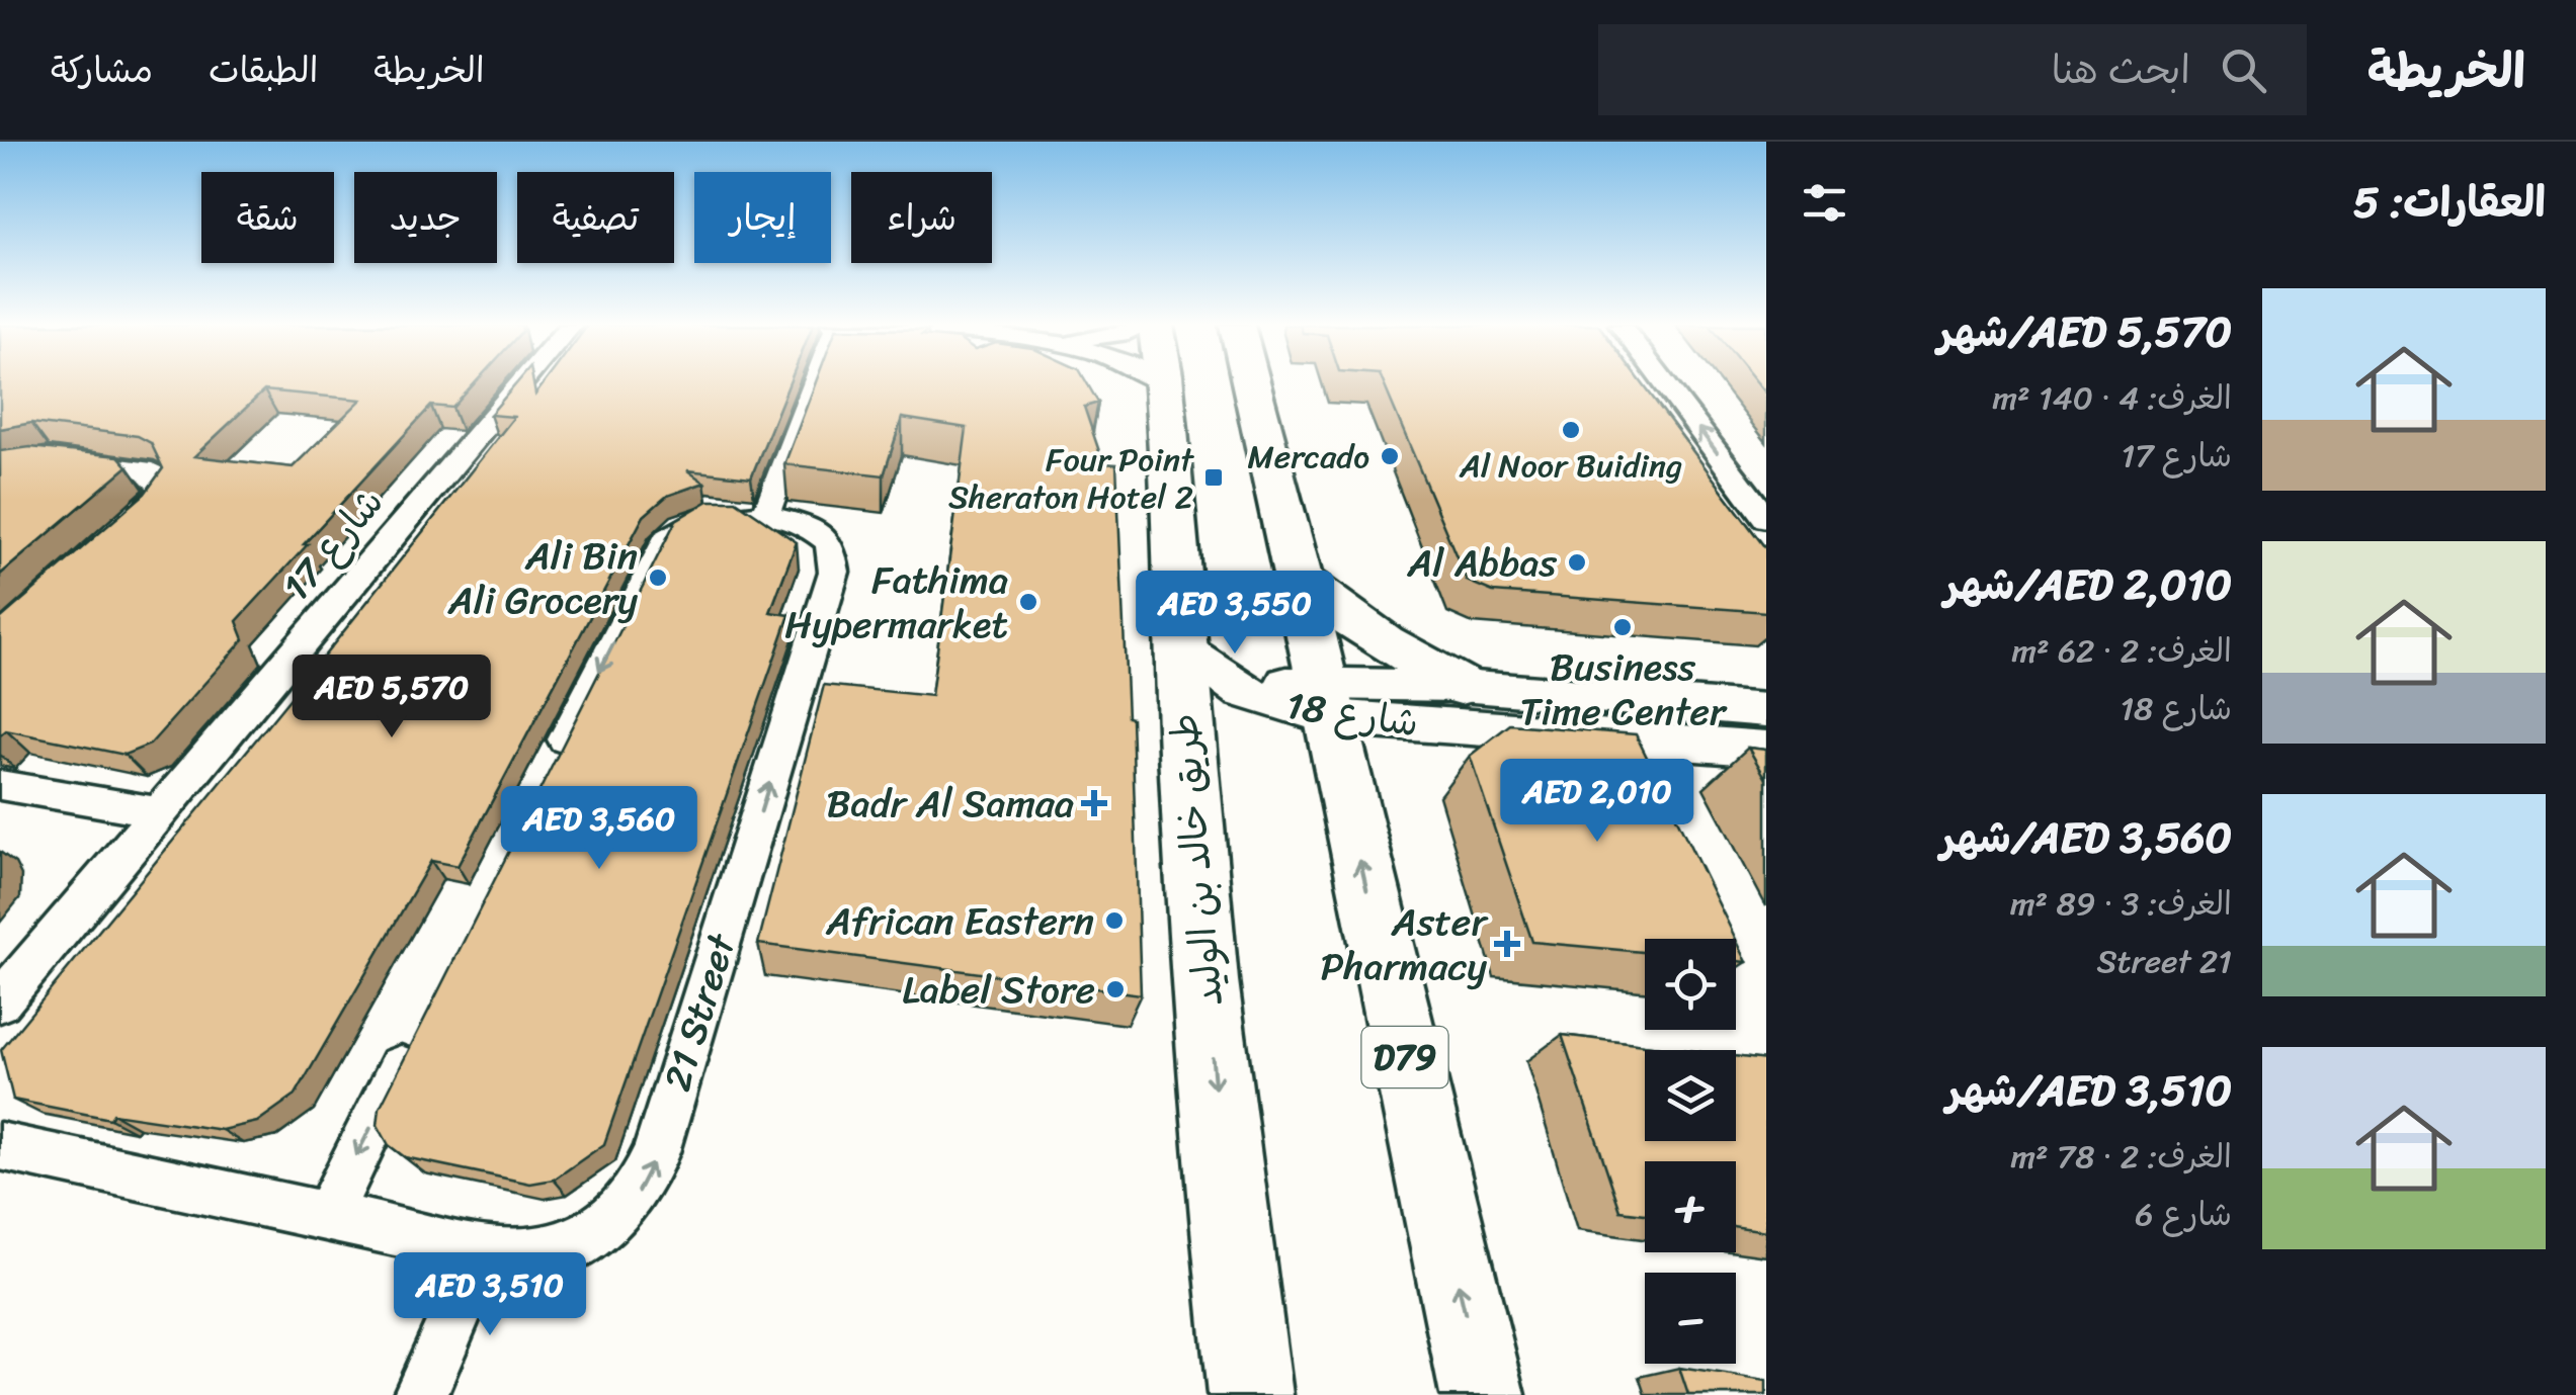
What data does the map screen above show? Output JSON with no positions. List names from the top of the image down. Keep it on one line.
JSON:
{"streets":{"main road":["طريق خالد بن الوليد","D79"],"street":["شارع 17","شارع 18","21 Street"]},"crossings":[["شارع 18","طريق خالد بن الوليد"],["شارع 18","D79"]],"places":{"other":["Al Noor Buiding","Mercado","Al Abbas","Ali Bin Ali Grocery","Fathima Hypermarket","Business Time Center","African Eastern","Label Store"],"transit":["Four Point Sheraton Hotel 2"],"health":["Badr Al Samaa","Aster Pharmacy"]},"page":{"header":"الخريطة","search":"ابحث هنا","nav":["الخريطة","الطبقات","مشاركة"],"heading":"العقارات: 5","chip":["شراء","إيجار","تصفية","جديد","شقة"],"list":[{"name":"AED 5,570/شهر","note":"الغرف: 4 · 140 m² · شارع 17"},{"name":"AED 2,010/شهر","note":"الغرف: 2 · 62 m² · شارع 18"},{"name":"AED 3,560/شهر","note":"الغرف: 3 · 89 m² · 21 Street"},{"name":"AED 3,510/شهر","note":"الغرف: 2 · 78 m² · شارع 6"}],"price":["AED 3,550","AED 5,570","AED 2,010","AED 3,560","AED 3,510"],"map_buttons":["+","−"]}}
